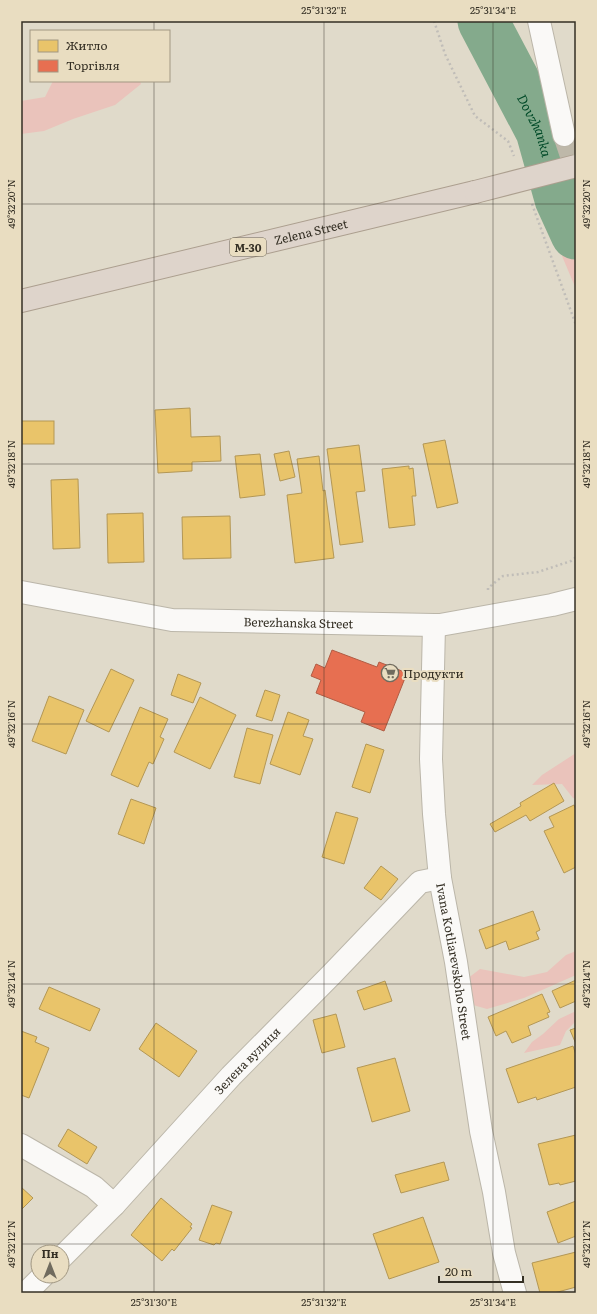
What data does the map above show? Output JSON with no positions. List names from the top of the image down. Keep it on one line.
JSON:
{"streets":{"highway":["Zelena Street","М-30"],"street":["Berezhanska Street","Ivana Kotliarevskoho Street","Зелена вулиця"]},"crossings":[["Berezhanska Street","Ivana Kotliarevskoho Street"],["Ivana Kotliarevskoho Street","Зелена вулиця"]],"water":["Dovzhanka"],"places":{"supermarket":["Продукти"]},"legend":["Житло","Торгівля"],"scale_bar":"20 m","north":"top","coordinates":["25°31'32\"E","25°31'34\"E","49°32'20\"N","49°32'18\"N","49°32'16\"N","49°32'14\"N","49°32'12\"N","25°31'30\"E"]}
